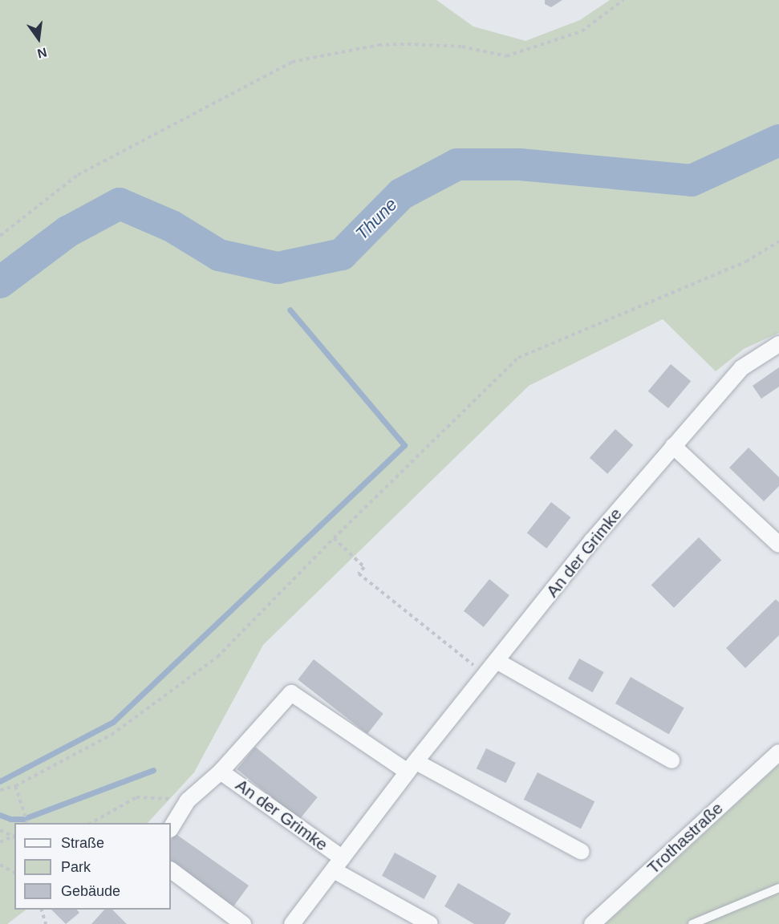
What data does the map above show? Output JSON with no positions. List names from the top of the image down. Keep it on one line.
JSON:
{"streets":{"street":["An der Grimke","Trothastraße"]},"water":["Thune"],"legend":["Straße","Park","Gebäude"],"north":"bottom"}
